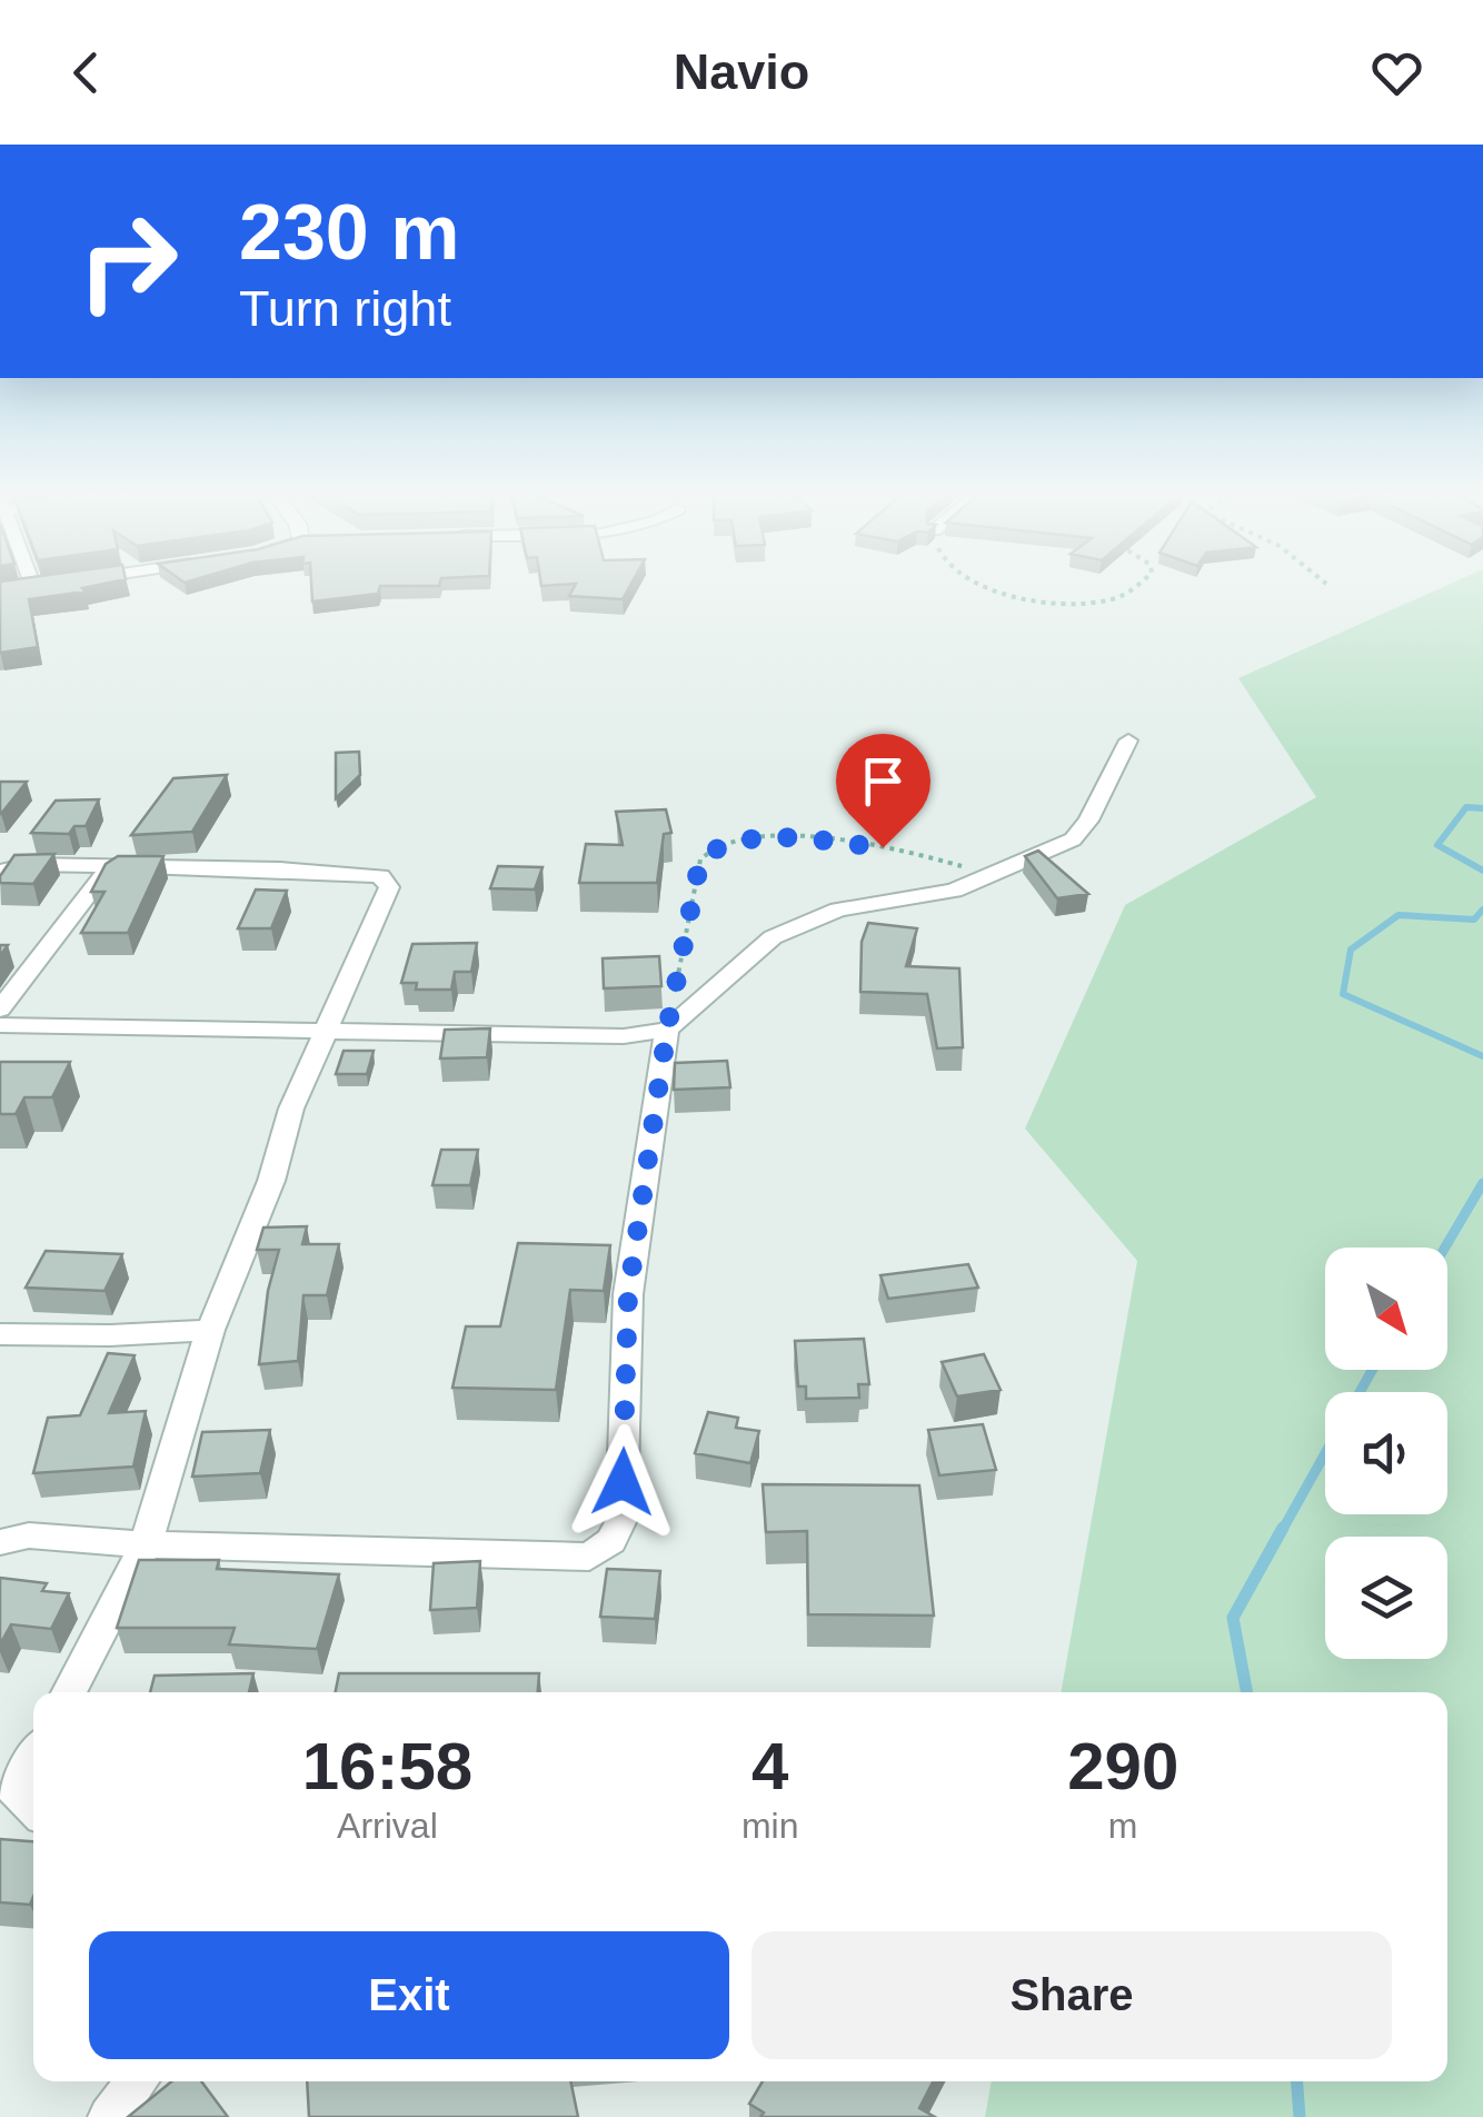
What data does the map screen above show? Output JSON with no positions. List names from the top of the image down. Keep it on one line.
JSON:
{"north":"bottom right","page":{"header":"Navio","turn":["230 m","Turn right"],"eta":["16:58","Arrival","4","min","290","m"],"buttons":["Exit","Share"]}}
